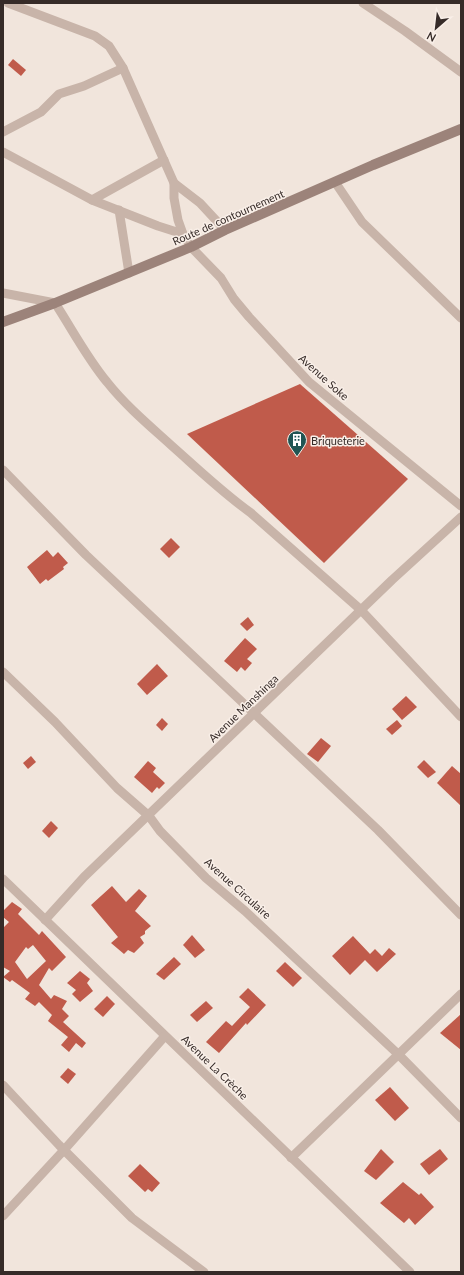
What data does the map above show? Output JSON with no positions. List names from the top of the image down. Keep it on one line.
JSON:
{"streets":{"street":["Route de contournement","Avenue Soke","Avenue Manshinga","Avenue Circulaire","Avenue La Crèche"]},"crossings":[["Route de contournement","Avenue Soke"],["Avenue Manshinga","Avenue Circulaire"],["Avenue Manshinga","Avenue La Crèche"]],"places":{"building":["Briqueterie"]},"north":"bottom left"}
